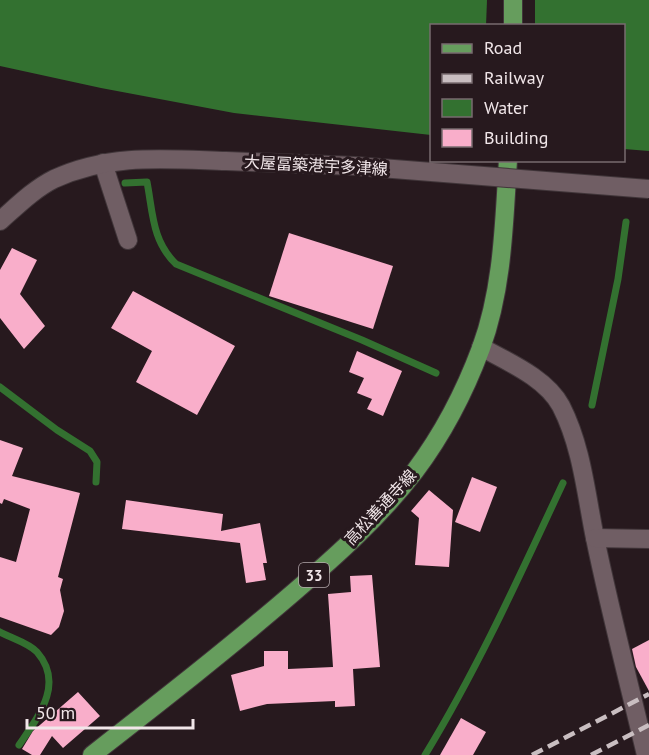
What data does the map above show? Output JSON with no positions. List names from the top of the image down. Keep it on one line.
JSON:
{"streets":{"main road":["大屋冨築港宇多津線","高松善通寺線","33"]},"legend":["Road","Railway","Water","Building"],"scale_bar":"50 m"}
